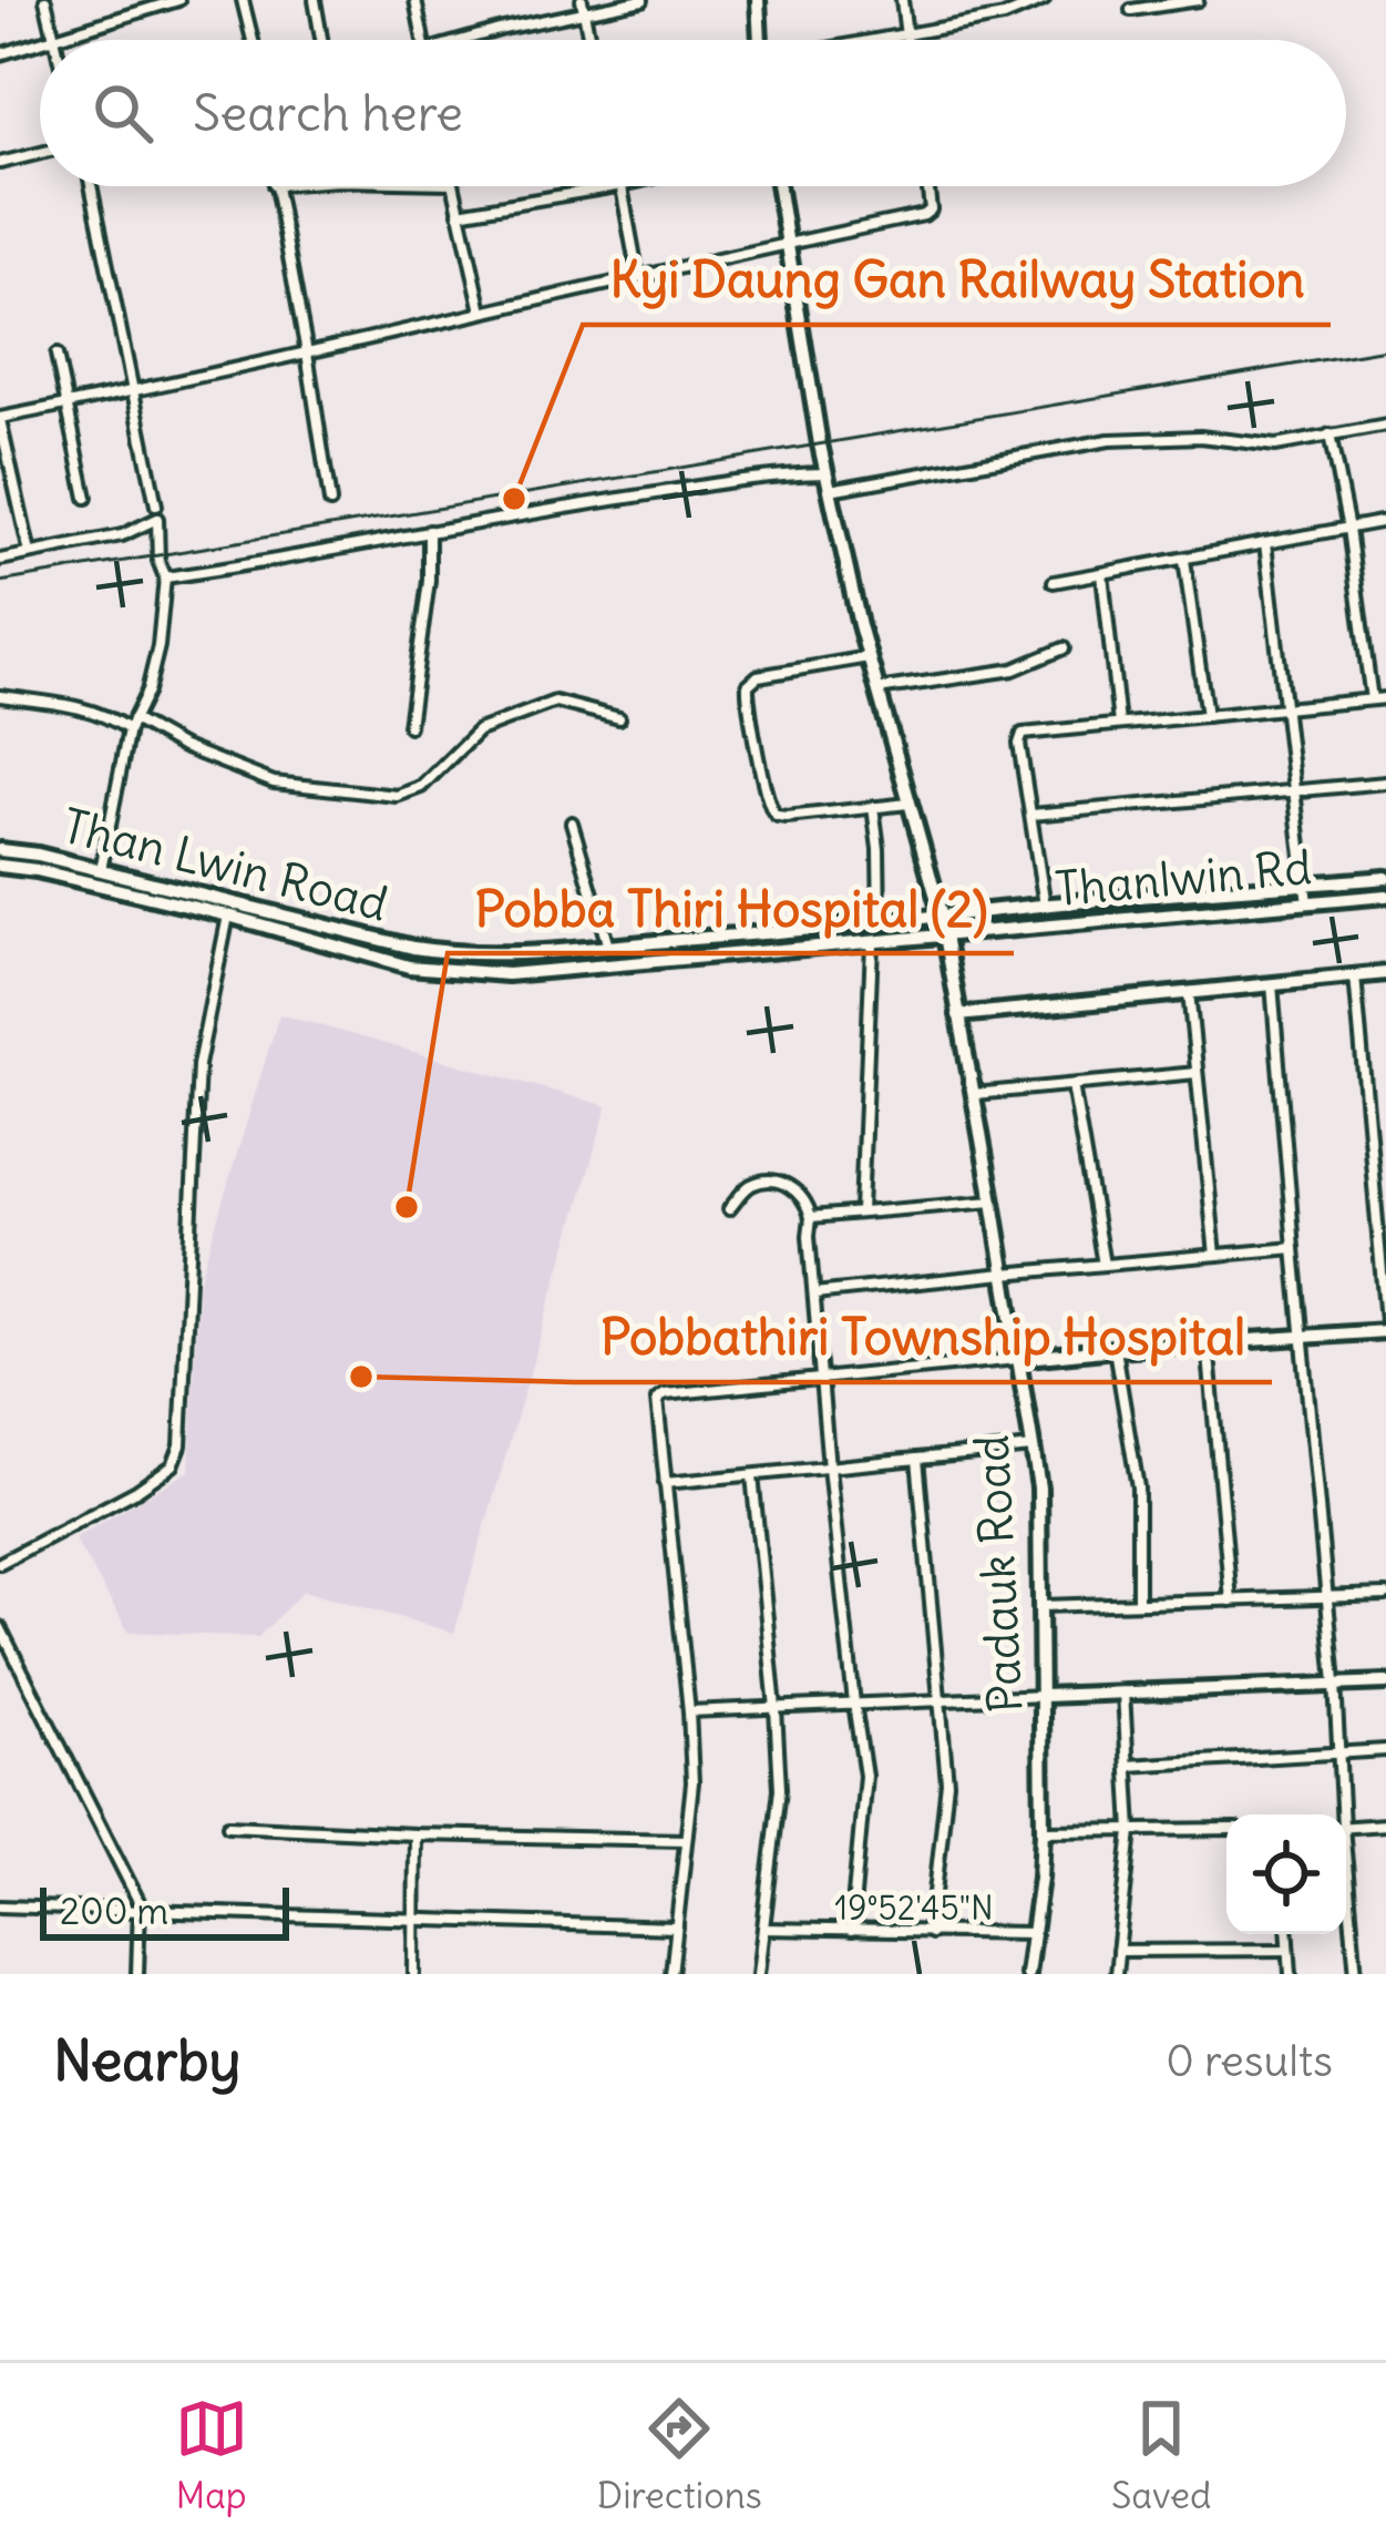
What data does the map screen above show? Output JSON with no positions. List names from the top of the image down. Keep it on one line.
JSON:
{"streets":{"street":["Than Lwin Road","Thanlwin Rd","Padauk Road"]},"crossings":[["Than Lwin Road","Thanlwin Rd"],["Than Lwin Road","Padauk Road"],["Thanlwin Rd","Padauk Road"]],"places":["Kyi Daung Gan Railway Station","Pobba Thiri Hospital (2)","Pobbathiri Township Hospital"],"scale_bar":"200 m","page":{"search":"Search here","scale":"200 m","heading":["Nearby","0 results"],"nav":["Map","Directions","Saved"]},"coordinates":["19°52'45\"N"]}
